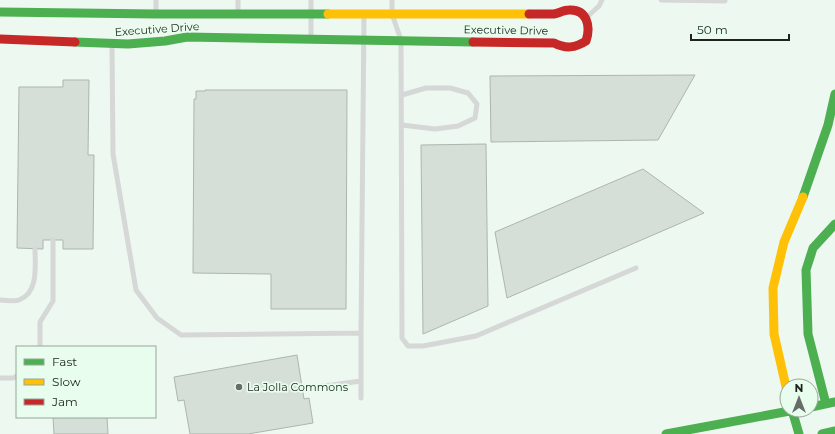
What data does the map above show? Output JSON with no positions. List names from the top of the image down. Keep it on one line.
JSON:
{"streets":{"main road":["Executive Drive"]},"places":["La Jolla Commons"],"legend":["Fast","Slow","Jam"],"scale_bar":"50 m","north":"top"}
